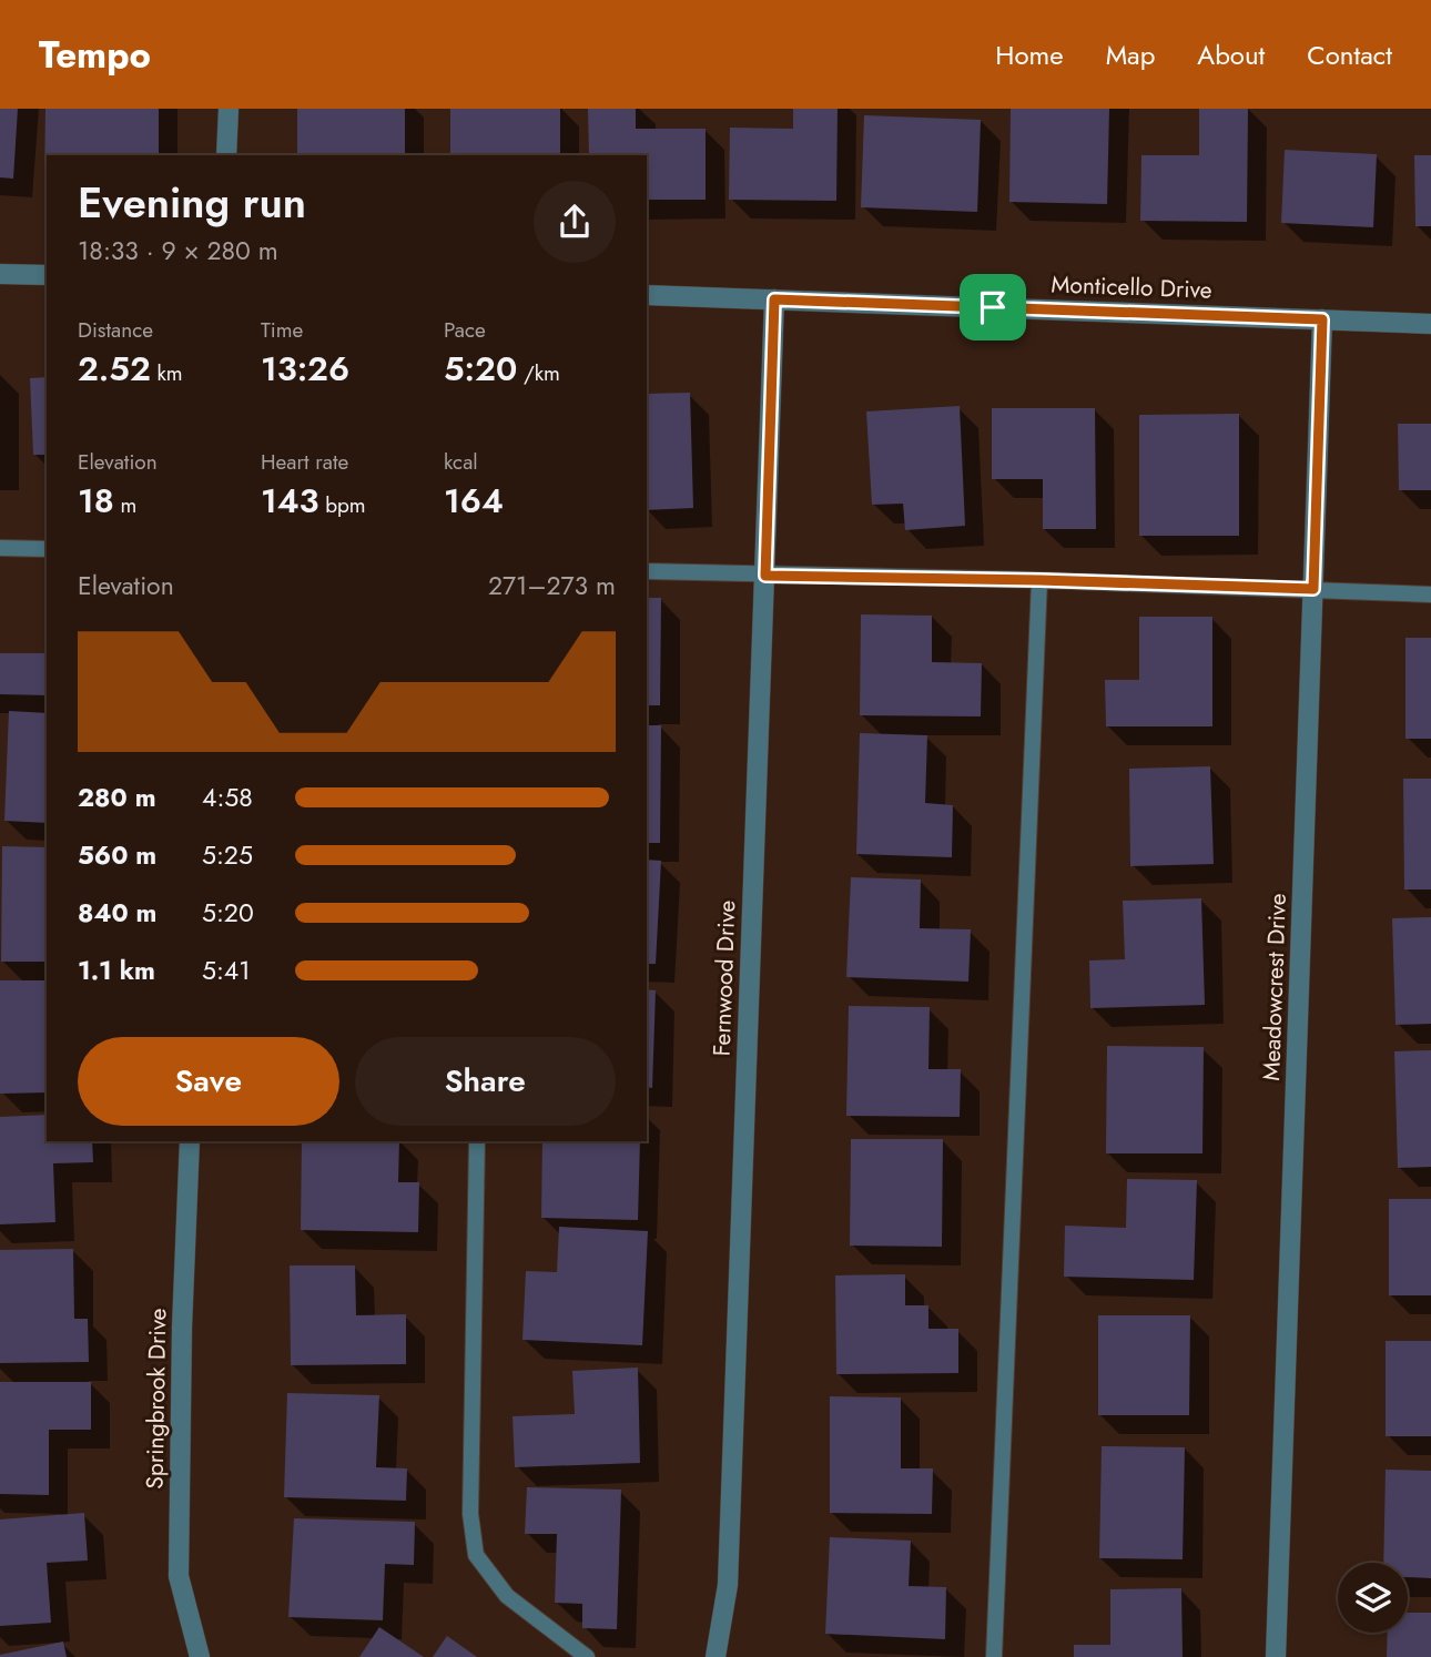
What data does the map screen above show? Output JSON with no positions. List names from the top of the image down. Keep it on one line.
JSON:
{"streets":{"street":["Monticello Drive","Fernwood Drive","Meadowcrest Drive","Springbrook Drive"]},"crossings":[["Monticello Drive","Fernwood Drive"],["Monticello Drive","Meadowcrest Drive"]],"page":{"header":"Tempo","nav":["Home","Map","About","Contact"],"heading":["Evening run","18:33 · 9 × 280 m"],"stats":[["Distance","2.52 km"],["Time","13:26"],["Pace","5:20 /km"],["Elevation","18 m"],["Heart rate","143 bpm"],["kcal","164"]],"chart":["Elevation","271–273 m"],"list":[{"name":"280 m","note":"4:58"},{"name":"560 m","note":"5:25"},{"name":"840 m","note":"5:20"},{"name":"1.1 km","note":"5:41"}],"buttons":["Save","Share"]}}
